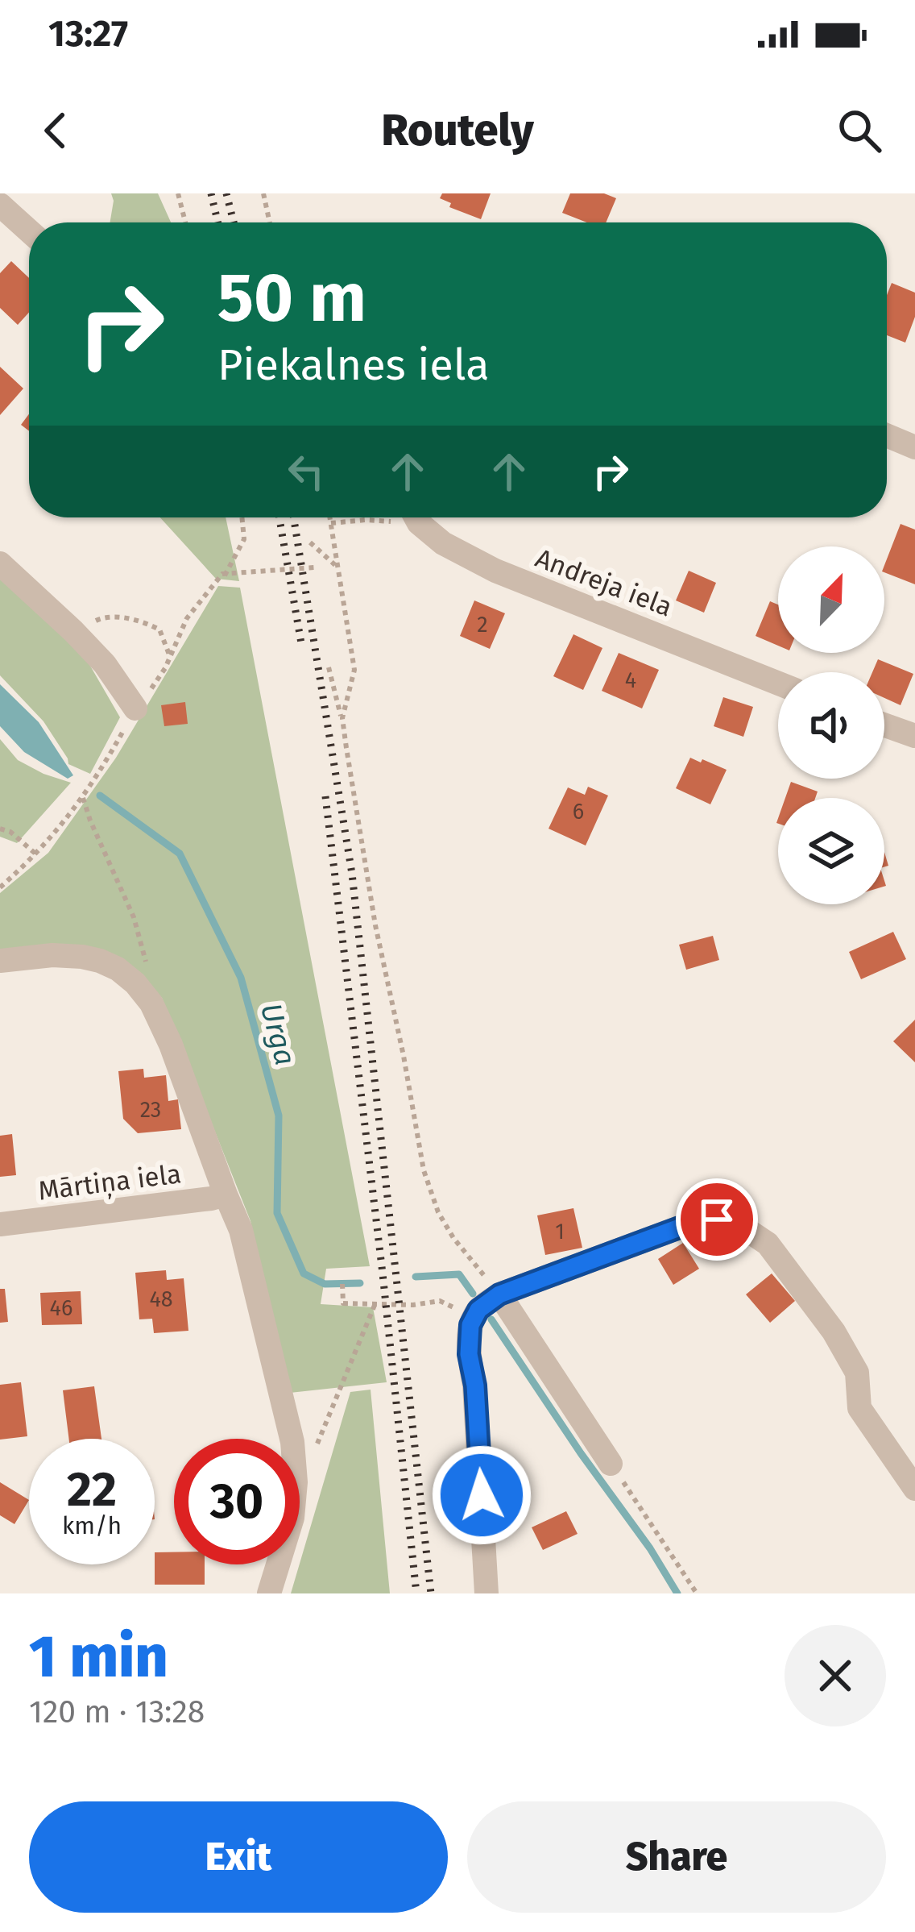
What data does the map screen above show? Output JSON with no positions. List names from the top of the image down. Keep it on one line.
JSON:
{"streets":{"street":["Andreja iela","Mārtiņa iela"]},"water":["Urga"],"house_numbers":["2","4","6","23","1","48","46"],"north":"top right","page":{"status":"13:27","header":"Routely","turn":["50 m","Piekalnes iela"],"speed":"22 km/h","limit":"30","heading":["1 min","120 m · 13:28"],"buttons":["Exit","Share"]}}
